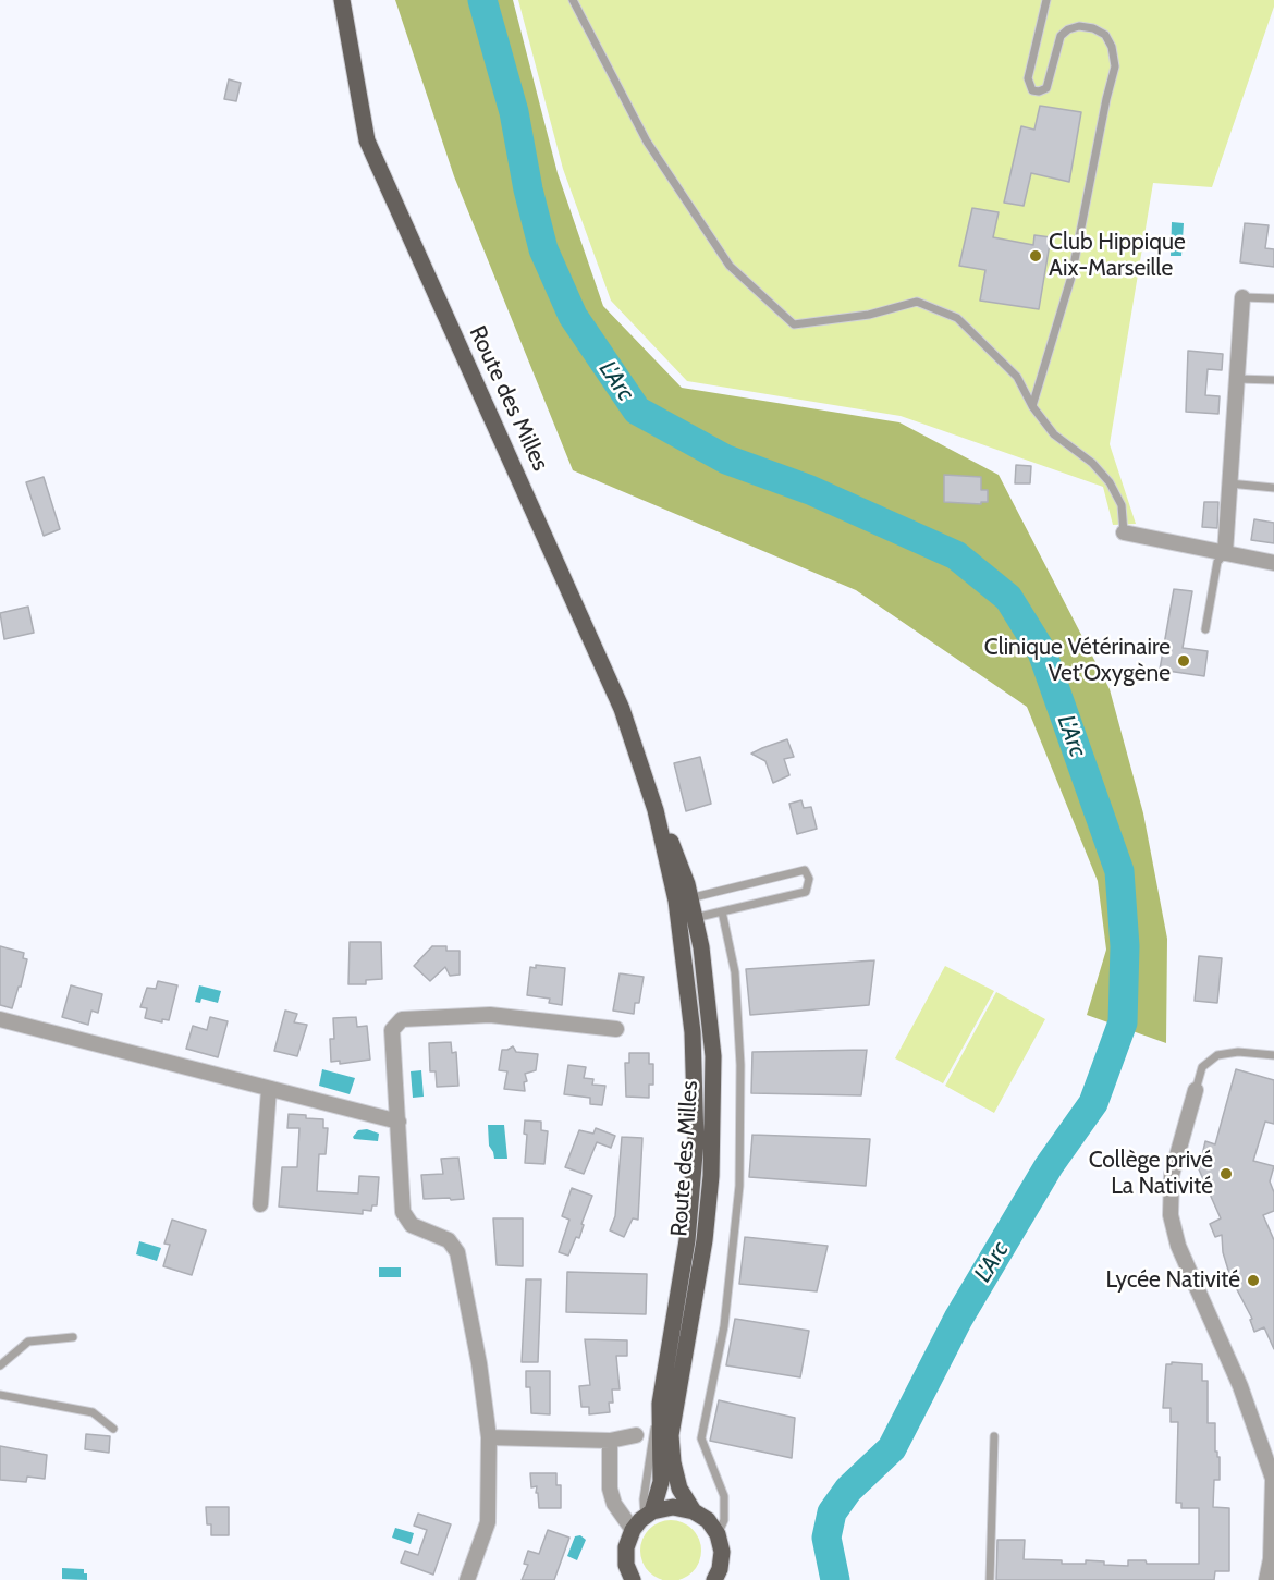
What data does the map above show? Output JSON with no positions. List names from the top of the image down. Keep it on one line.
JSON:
{"streets":{"main road":["Route des Milles"]},"water":["L'Arc"],"places":["Club Hippique Aix-Marseille","Clinique Vétérinaire Vet’Oxygène","Collège privé La Nativité","Lycée Nativité"]}
